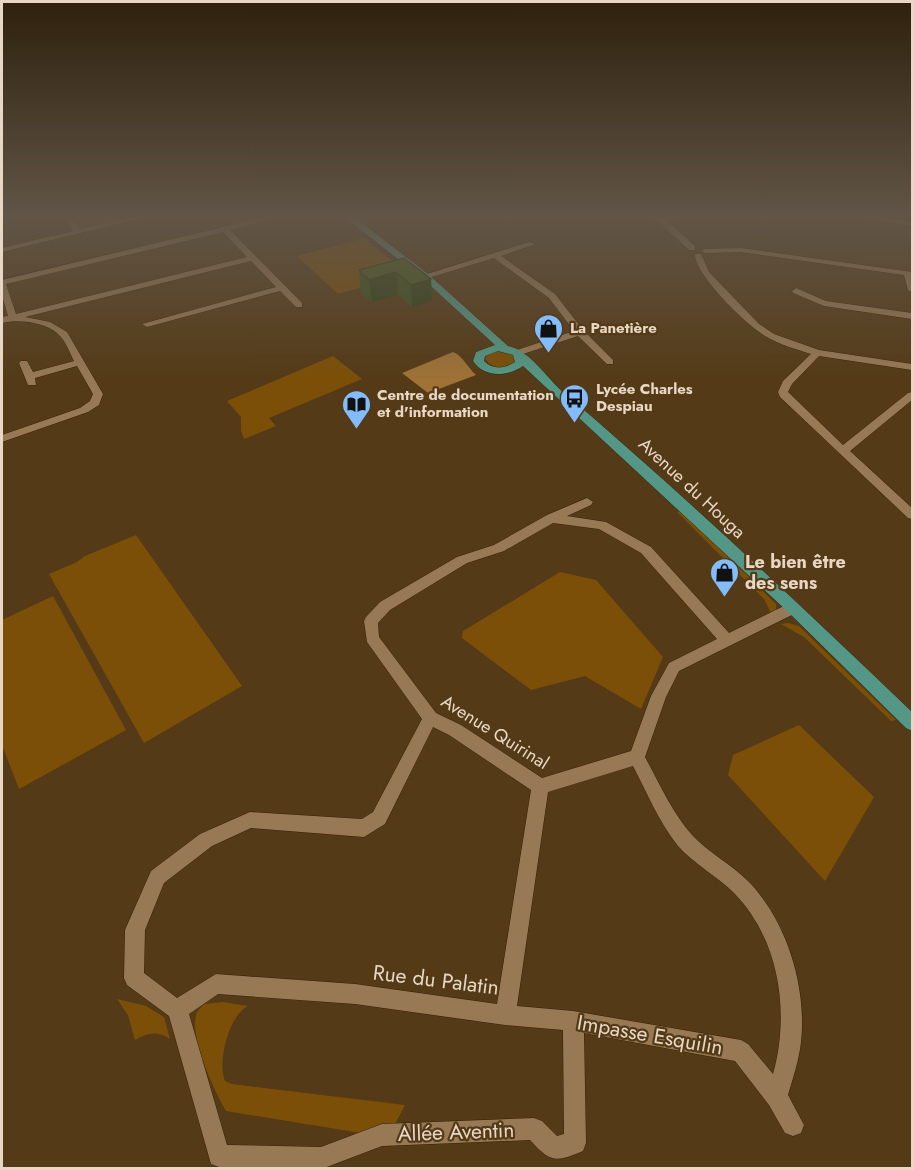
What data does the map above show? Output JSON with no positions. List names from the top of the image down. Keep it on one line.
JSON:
{"streets":{"main road":["Avenue du Houga"],"street":["Avenue Quirinal","Rue du Palatin","Impasse Esquilin","Allée Aventin"]},"crossings":[["Avenue Quirinal","Rue du Palatin"],["Rue du Palatin","Impasse Esquilin"],["Rue du Palatin","Allée Aventin"],["Impasse Esquilin","Allée Aventin"]],"places":{"shop":["La Panetière","Le bien être des sens"],"bus stop":["Lycée Charles Despiau"],"library":["Centre de documentation et d'information"]}}
